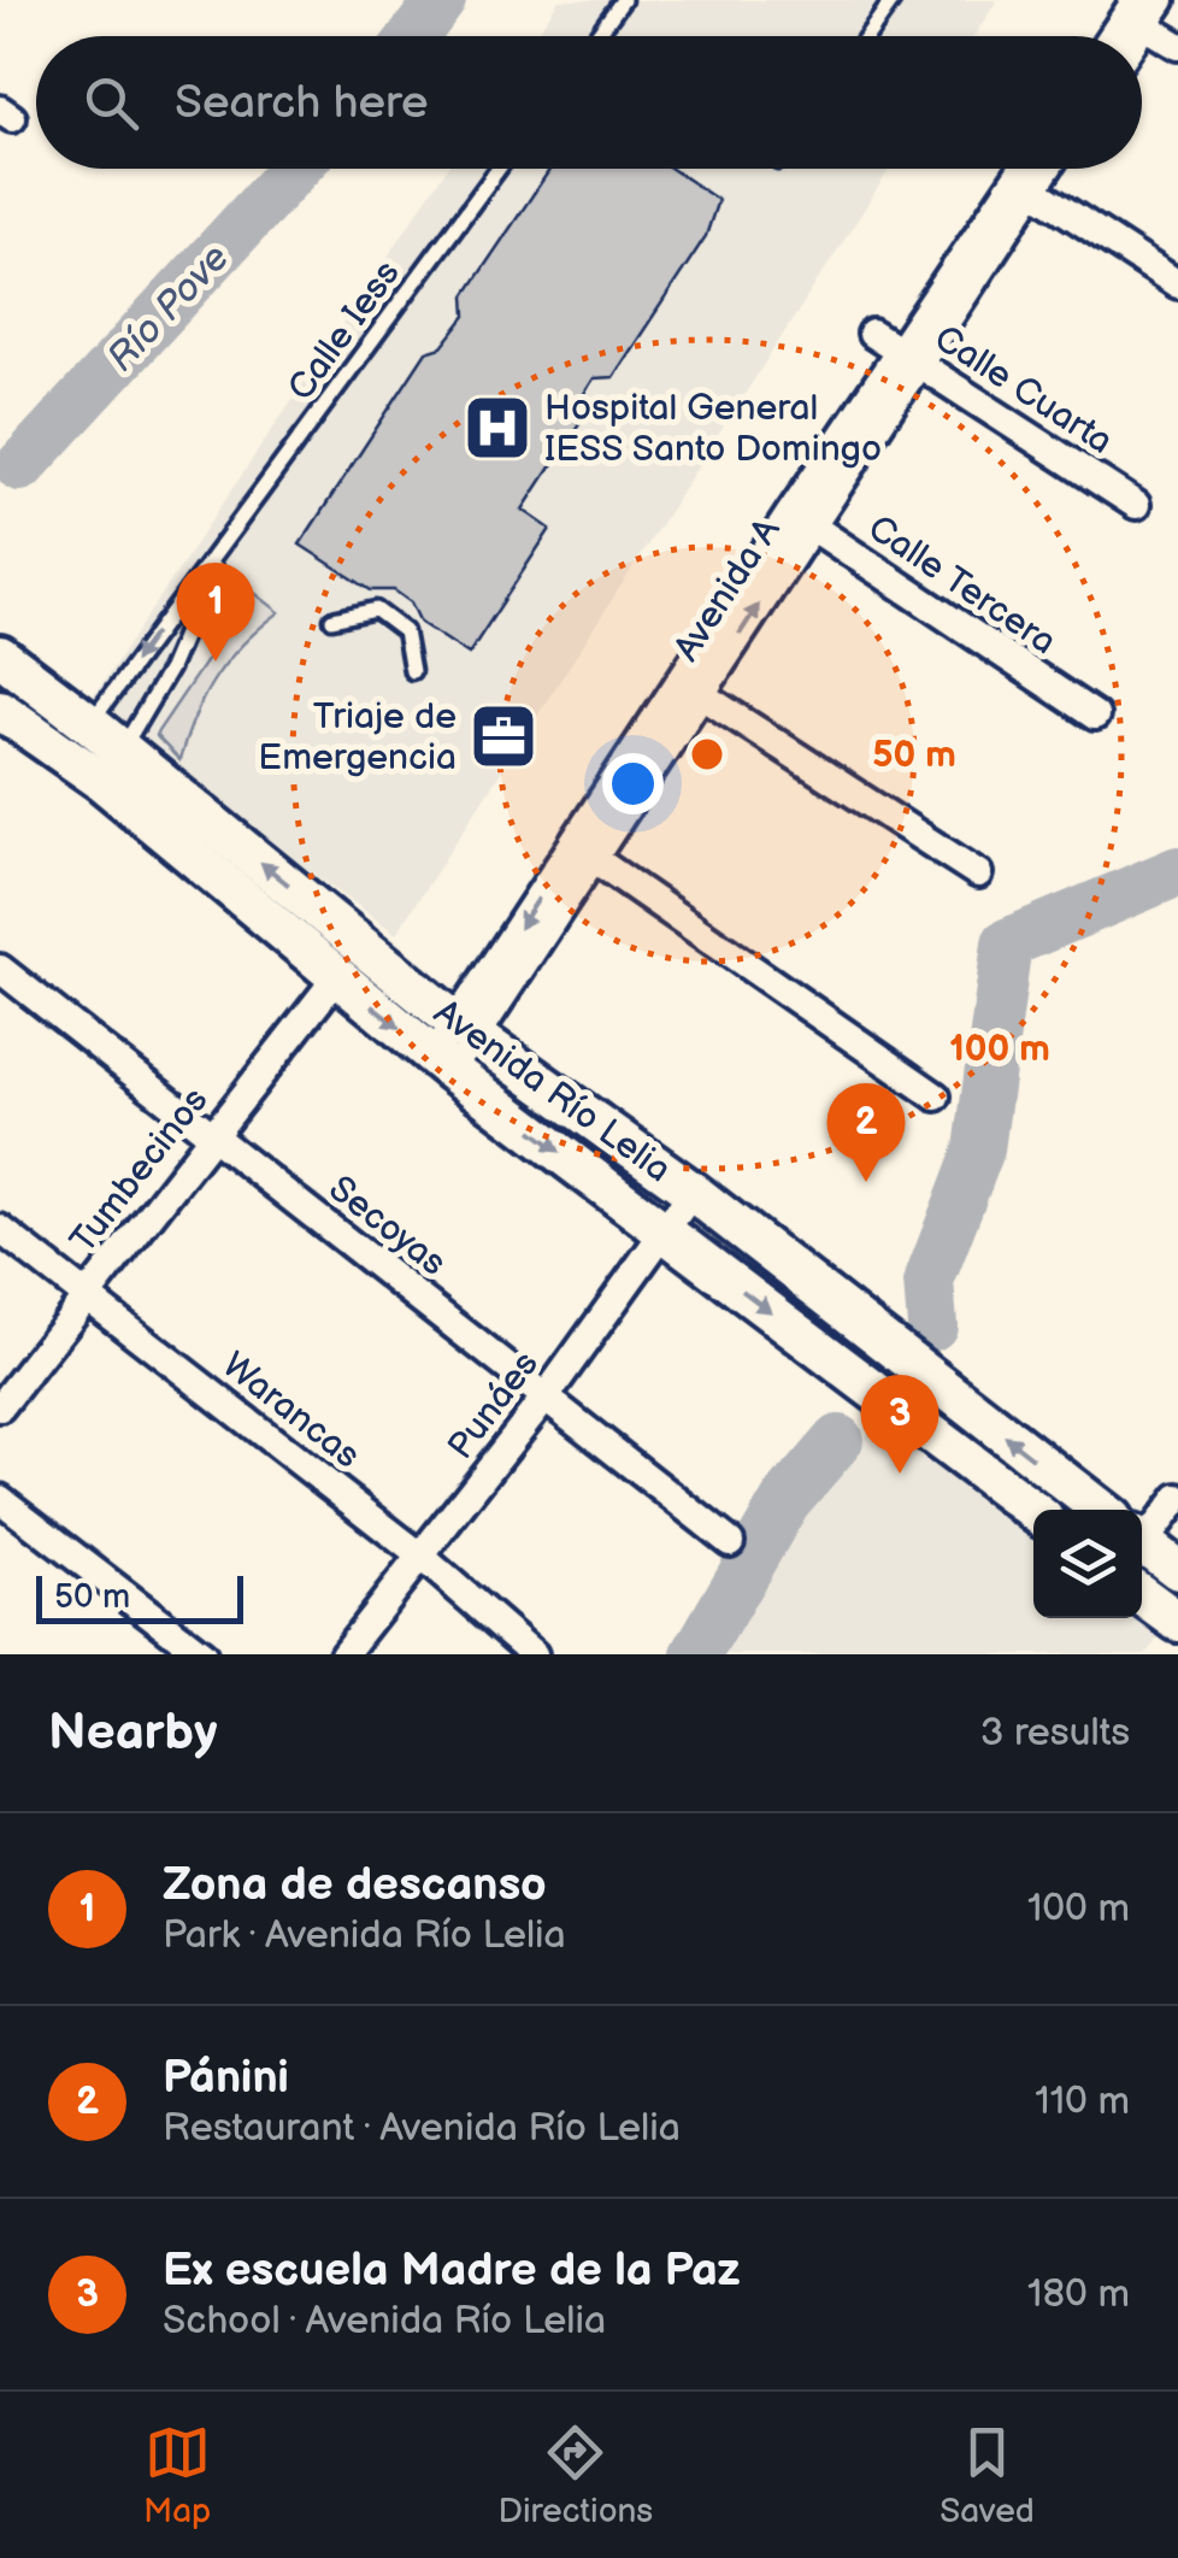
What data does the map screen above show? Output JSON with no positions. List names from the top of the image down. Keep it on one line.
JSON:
{"streets":{"street":["Calle Cuarta","Calle Tercera","Avenida A","Avenida Río Lelia","Tumbecinos","Secoyas","Punáes","Warancas"],"lane":["Calle Iess"]},"crossings":[["Calle Iess","Avenida Río Lelia"],["Calle Cuarta","Avenida A"],["Calle Tercera","Avenida A"],["Avenida A","Avenida Río Lelia"],["Avenida Río Lelia","Tumbecinos"],["Avenida Río Lelia","Punáes"],["Tumbecinos","Secoyas"],["Tumbecinos","Warancas"],["Secoyas","Punáes"],["Punáes","Warancas"]],"water":["Río Pove"],"places":{"hospital":["Hospital General IESS Santo Domingo"],"office":["Triaje de Emergencia"]},"scale_bar":"50 m","page":{"search":"Search here","pins":["1","2","3"],"scale":"50 m","heading":["Nearby","3 results"],"list":[{"mark":"1","name":"Zona de descanso","note":"Park · Avenida Río Lelia","value":"100 m"},{"mark":"2","name":"Pánini","note":"Restaurant · Avenida Río Lelia","value":"110 m"},{"mark":"3","name":"Ex escuela Madre de la Paz","note":"School · Avenida Río Lelia","value":"180 m"}],"nav":["Map","Directions","Saved"]},"rings":["50 m","100 m"]}
